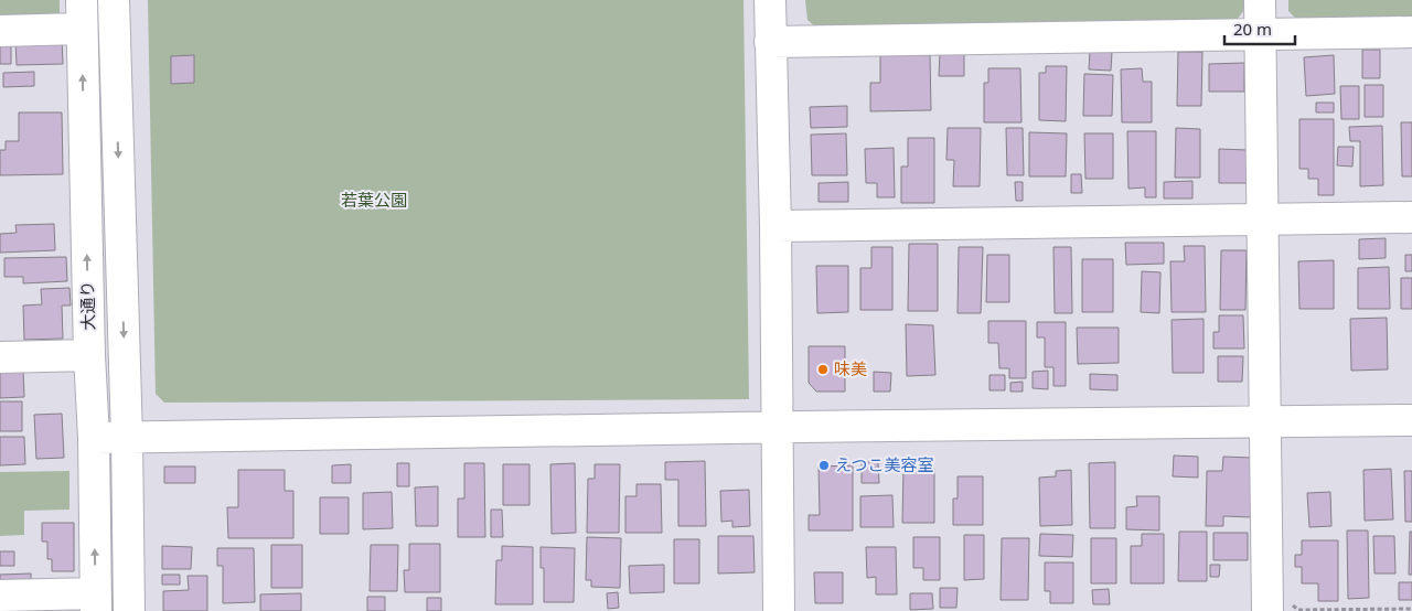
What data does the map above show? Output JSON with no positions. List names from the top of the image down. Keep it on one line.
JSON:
{"streets":{"street":["大通り"]},"parks":["若葉公園"],"places":["味美","えつこ美容室"],"scale_bar":"20 m"}
